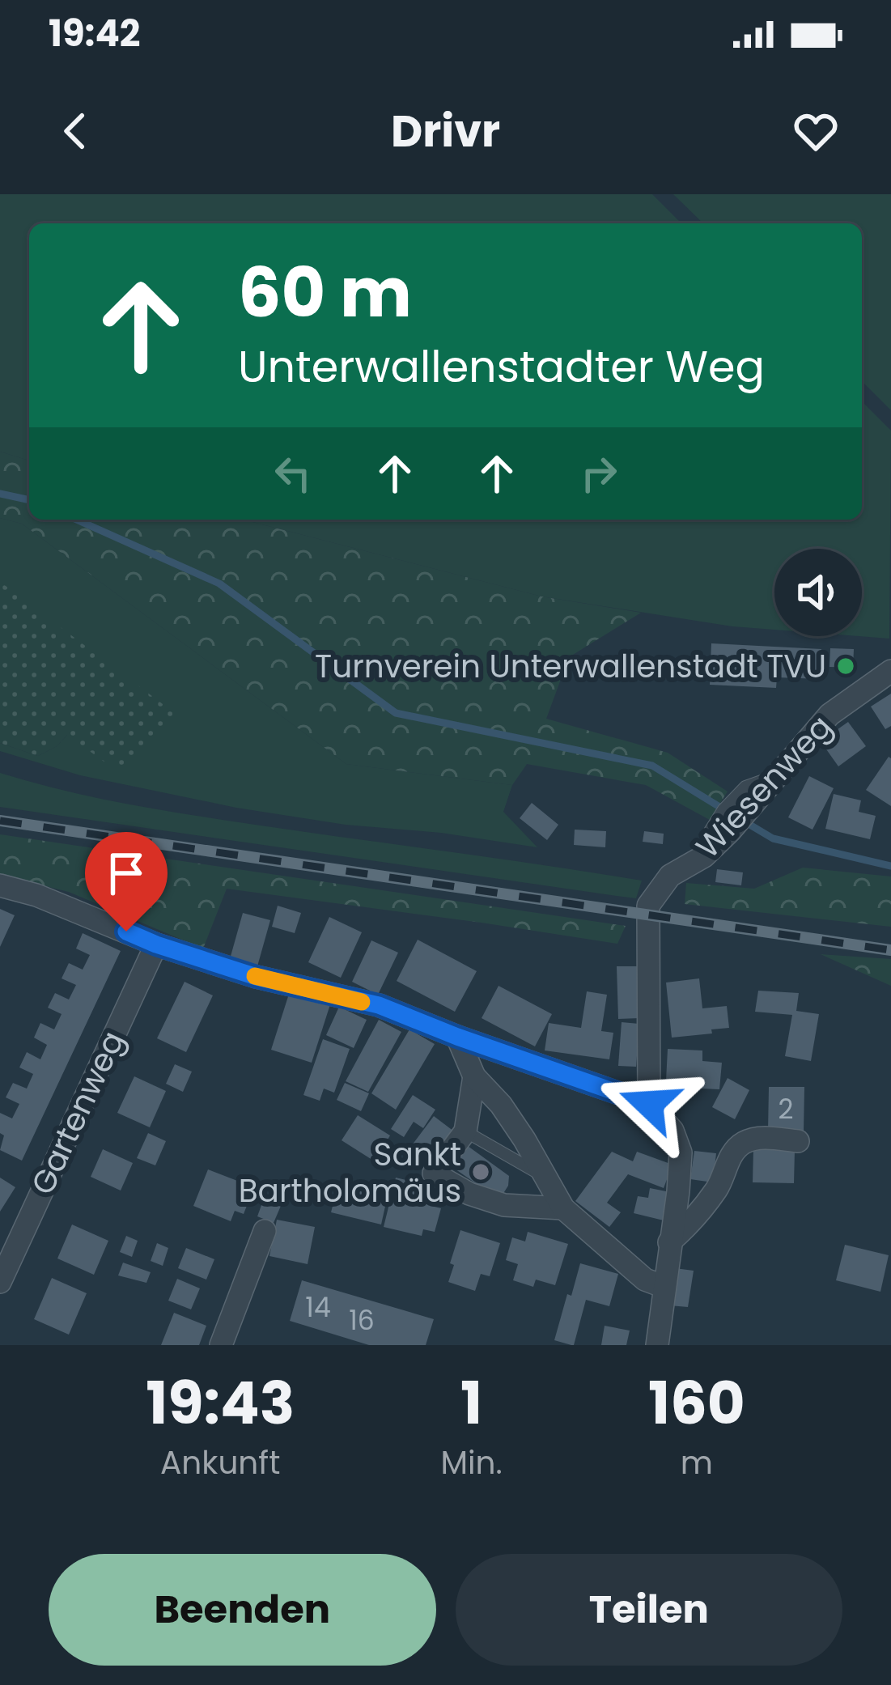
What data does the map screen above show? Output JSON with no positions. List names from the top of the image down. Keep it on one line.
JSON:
{"streets":{"street":["Wiesenweg","Gartenweg"]},"places":["Turnverein Unterwallenstadt TVU","Sankt Bartholomäus"],"house_numbers":["2","14","16"],"page":{"status":"19:42","header":"Drivr","turn":["60 m","Unterwallenstadter Weg"],"eta":["19:43","Ankunft","1","Min.","160","m"],"buttons":["Beenden","Teilen"]}}
